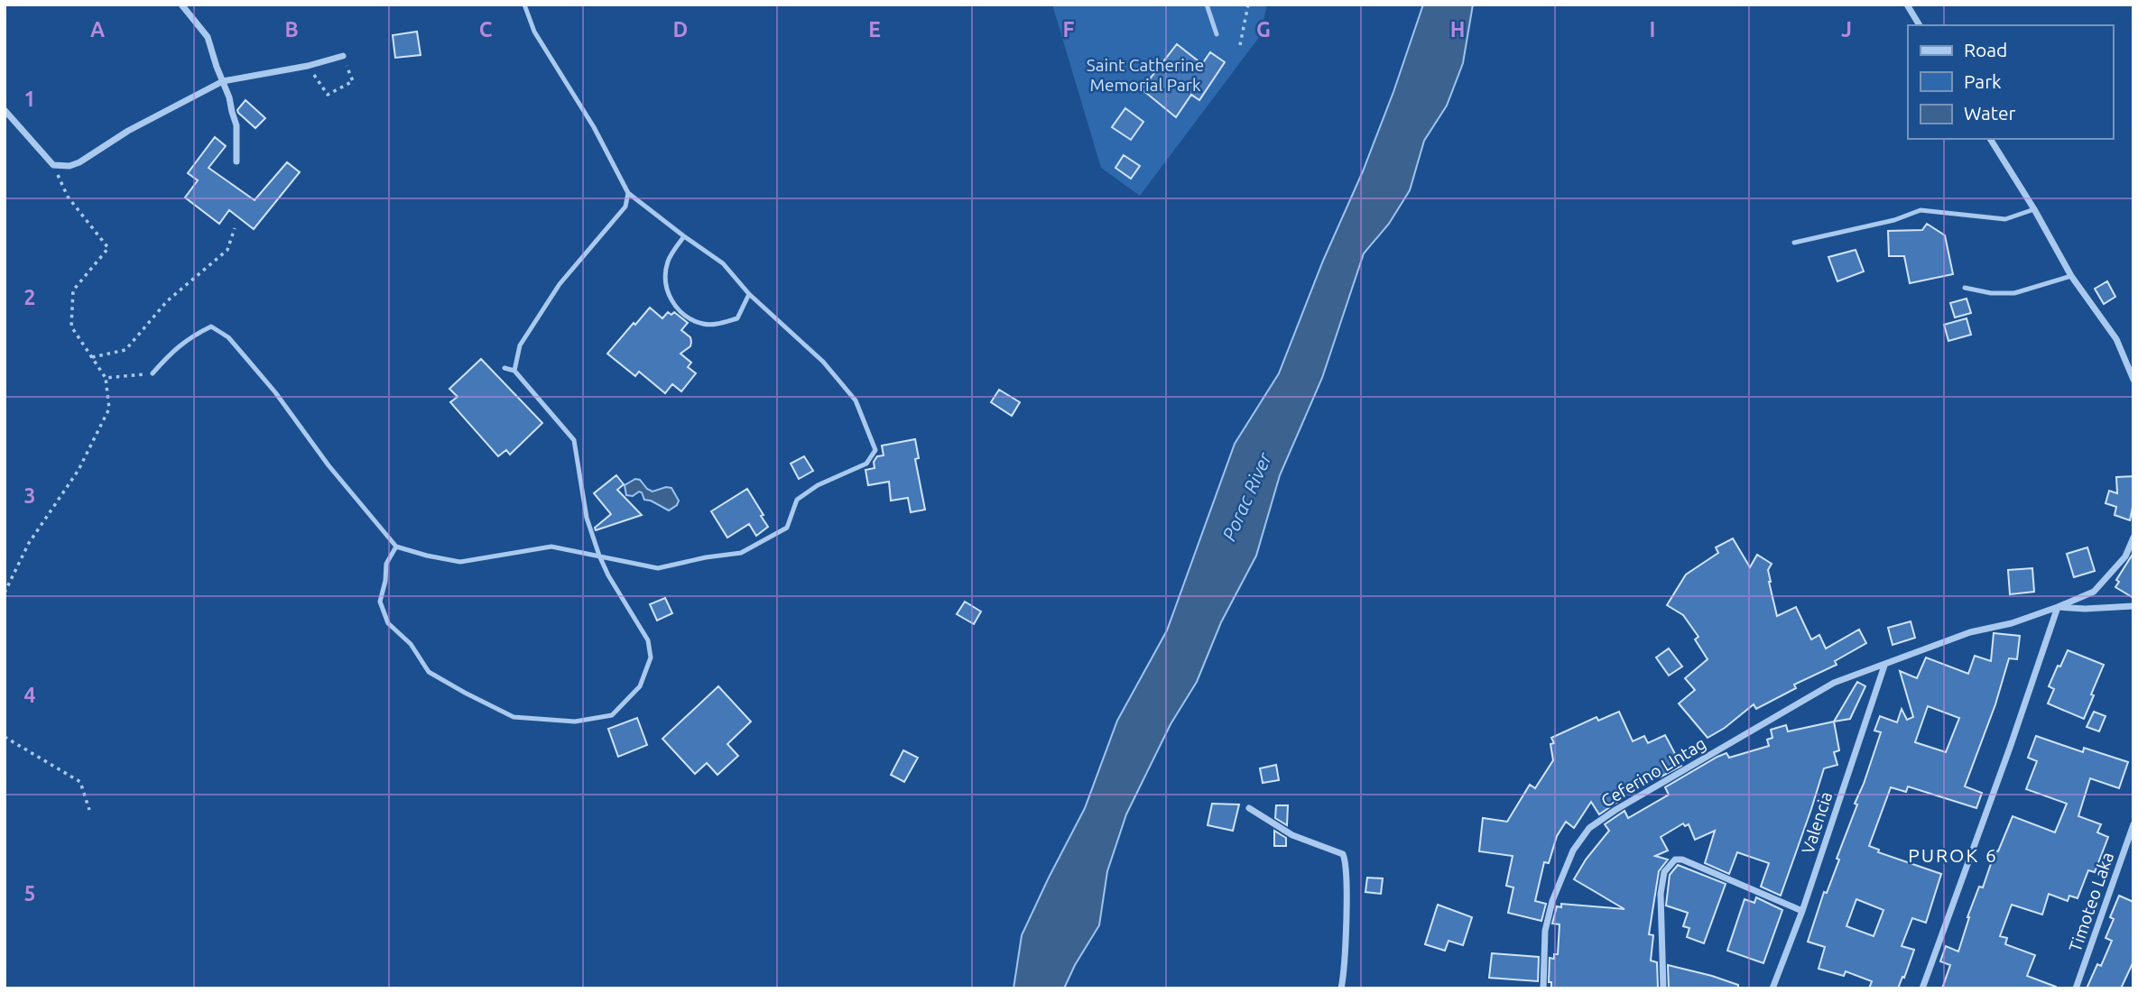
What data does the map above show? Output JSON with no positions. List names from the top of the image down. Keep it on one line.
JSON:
{"streets":{"street":["Ceferino LIntag","Valencia","Timoteo Laka"]},"crossings":[["Ceferino LIntag","Valencia"]],"districts":["PUROK 6"],"water":["Porac River"],"parks":["Saint Catherine Memorial Park"],"legend":["Road","Park","Water"],"grid":{"columns":["A","B","C","D","E","F","G","H","I","J"],"rows":["1","2","3","4","5"]}}
